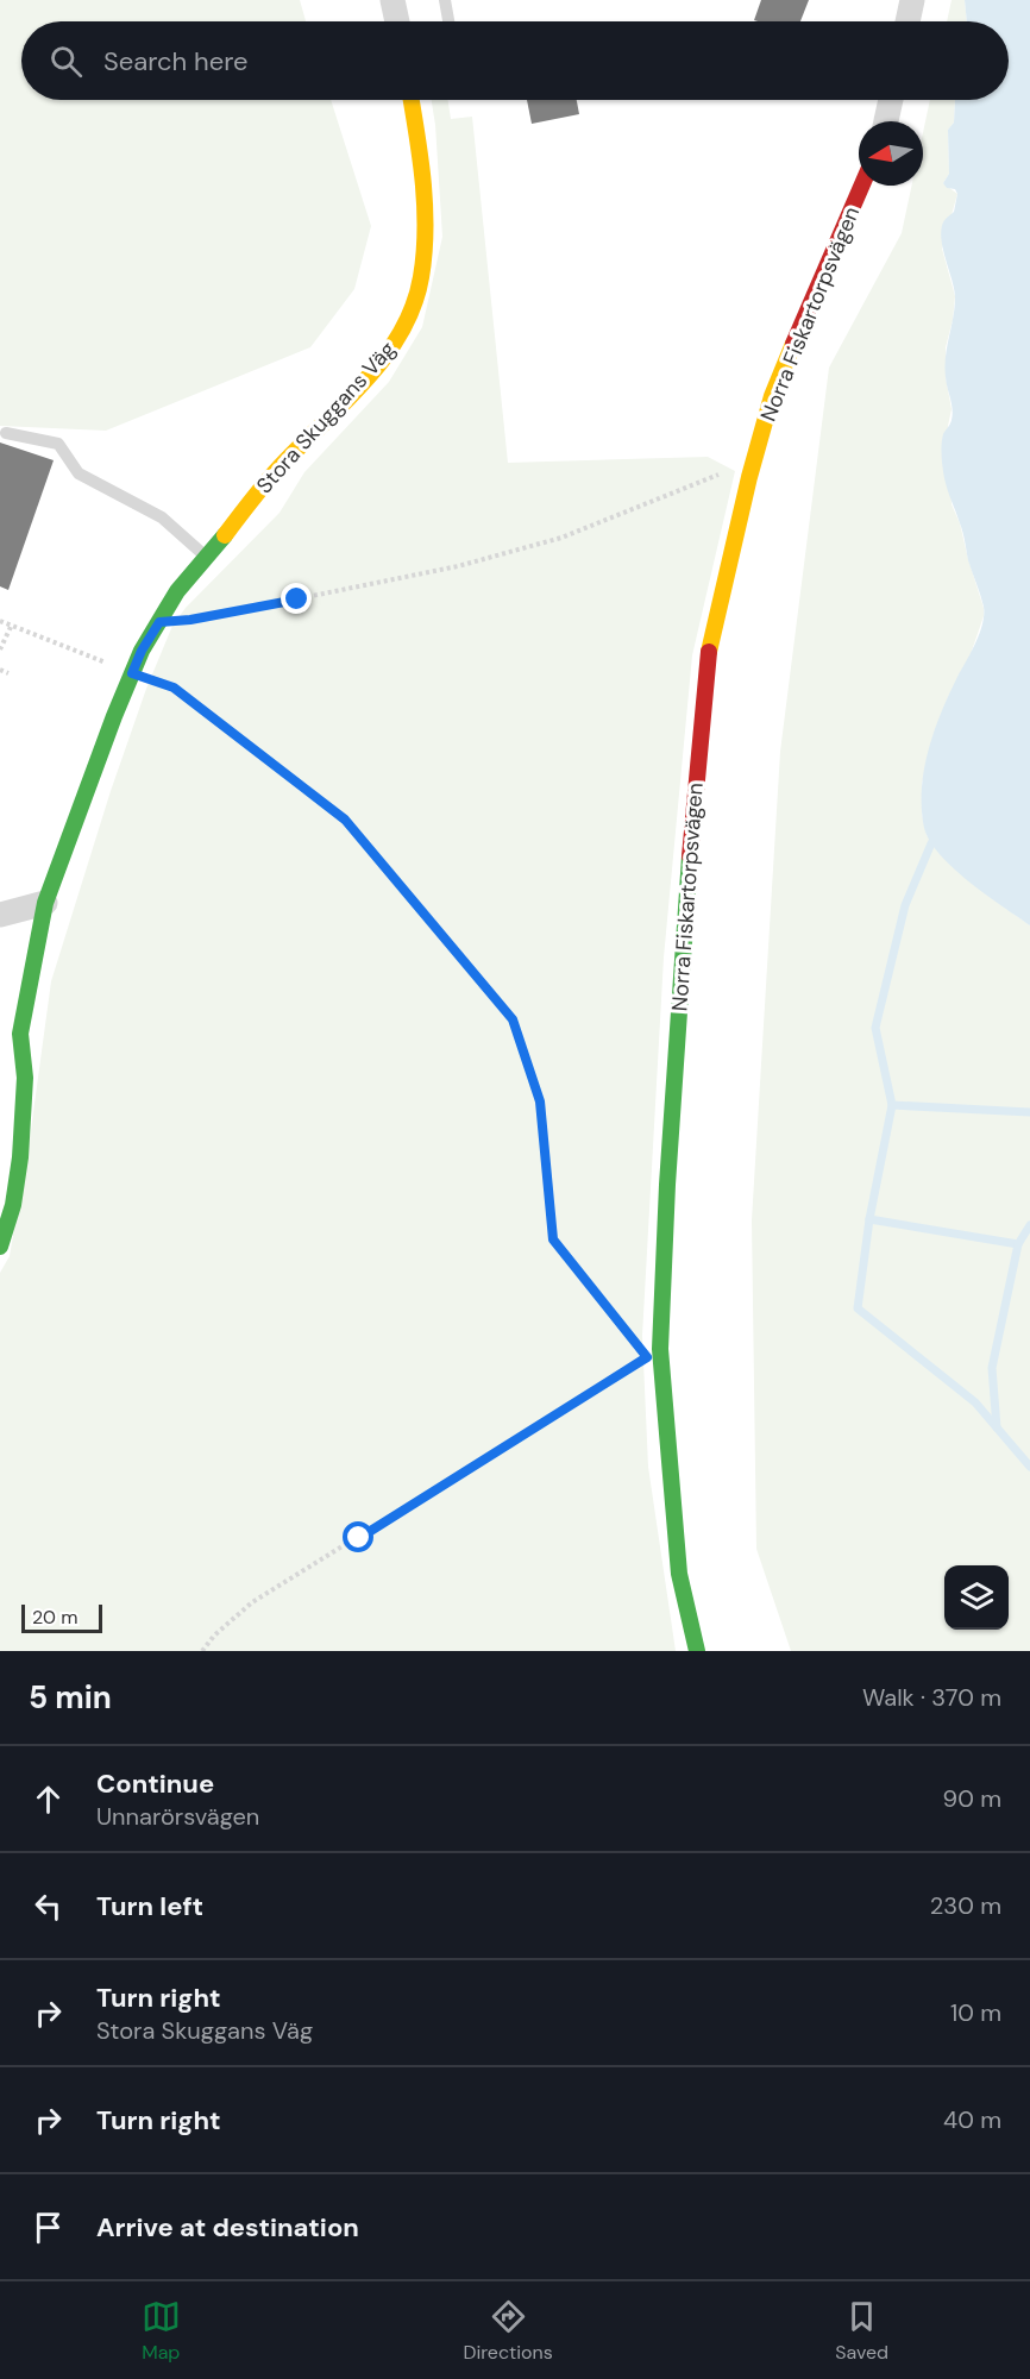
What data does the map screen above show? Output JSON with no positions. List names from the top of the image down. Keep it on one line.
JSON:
{"streets":{"street":["Norra Fiskartorpsvägen","Stora Skuggans Väg"]},"scale_bar":"20 m","north":"left","page":{"search":"Search here","scale":"20 m","heading":["5 min","Walk · 370 m"],"list":[["Continue","Unnarörsvägen","90 m"],["Turn left","230 m"],["Turn right","Stora Skuggans Väg","10 m"],["Turn right","40 m"],"Arrive at destination"],"nav":["Map","Directions","Saved"]}}
